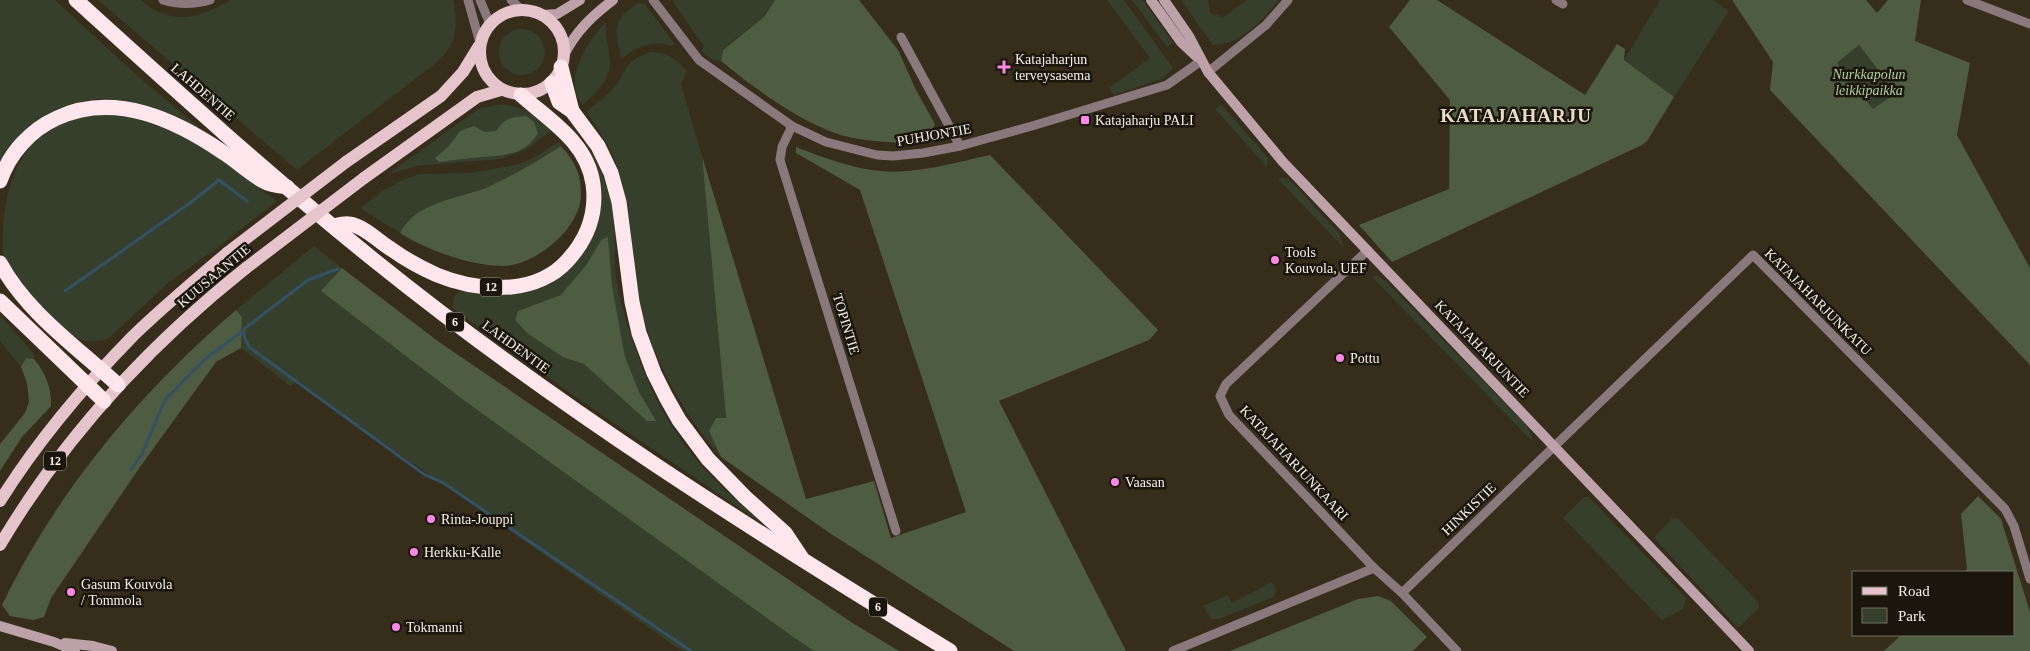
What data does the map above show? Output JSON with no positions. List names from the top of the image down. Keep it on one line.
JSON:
{"streets":{"highway":["LAHDENTIE","12","6"],"main road":["KUUSAANTIE"],"street":["PUHJONTIE","KATAJAHARJUNKATU","TOPINTIE","KATAJAHARJUNTIE","KATAJAHARJUNKAARI","HINKISTIE"]},"crossings":[["LAHDENTIE","12"],["PUHJONTIE","TOPINTIE"],["PUHJONTIE","KATAJAHARJUNTIE"],["KUUSAANTIE","12"],["KATAJAHARJUNKATU","KATAJAHARJUNTIE"],["KATAJAHARJUNKATU","HINKISTIE"],["KATAJAHARJUNTIE","KATAJAHARJUNKAARI"],["KATAJAHARJUNTIE","HINKISTIE"],["KATAJAHARJUNKAARI","HINKISTIE"]],"districts":["KATAJAHARJU"],"parks":["Nurkkapolun leikkipaikka"],"places":{"health":["Katajaharjun terveysasema"],"transit":["Katajaharju PALI"],"other":["Tools Kouvola, UEF","Pottu","Vaasan","Rinta-Jouppi","Herkku-Kalle","Gasum Kouvola / Tommola","Tokmanni"]},"legend":["Road","Park"]}
